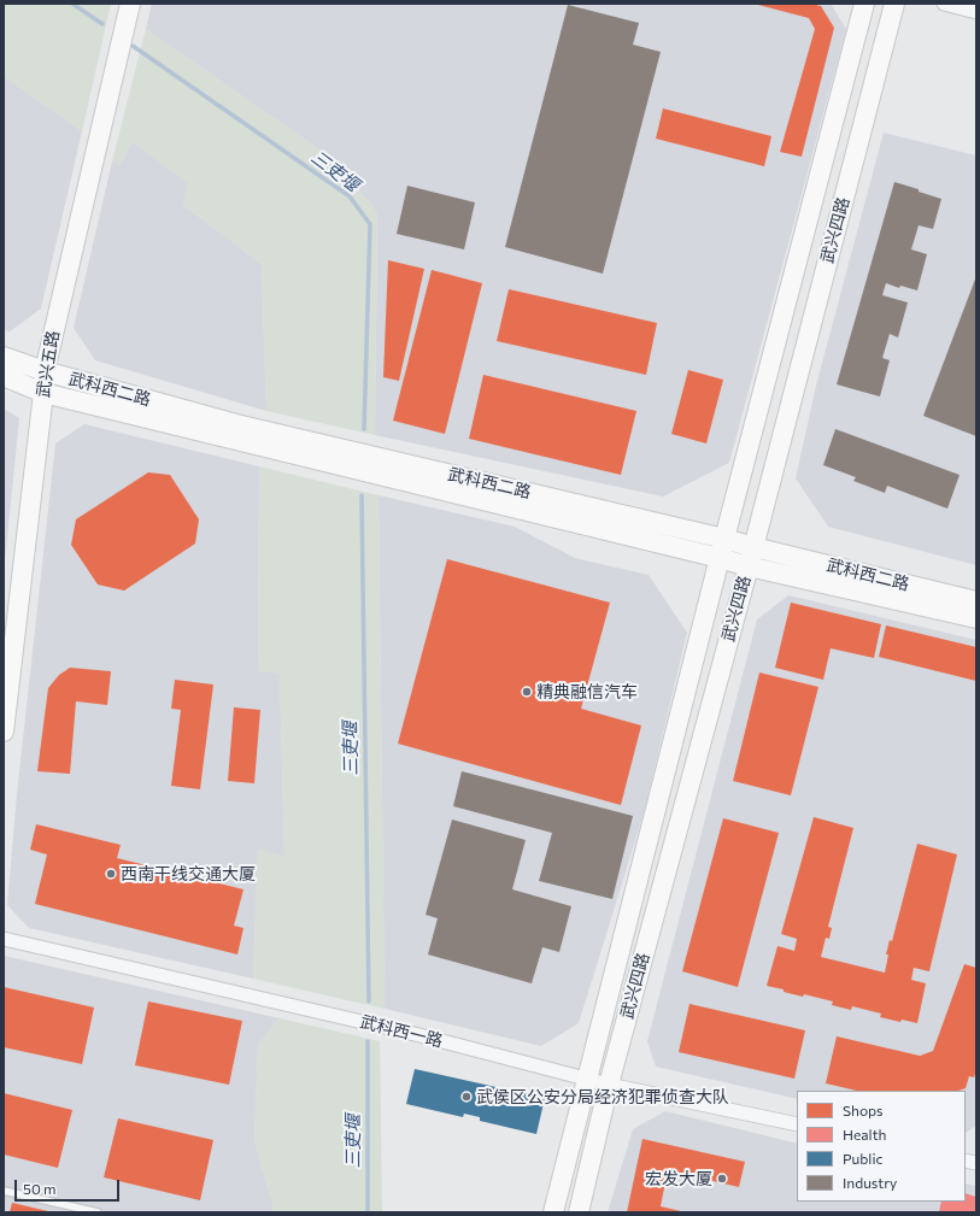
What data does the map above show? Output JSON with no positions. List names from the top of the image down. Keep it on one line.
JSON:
{"streets":{"street":["武兴四路","武兴五路","武科西二路","武科西一路"]},"crossings":[["武兴四路","武科西二路"],["武兴四路","武科西一路"],["武兴五路","武科西二路"]],"water":["三吏堰"],"places":["精典融信汽车","西南干线交通大厦","武侯区公安分局经济犯罪侦查大队","宏发大厦"],"legend":["Shops","Health","Public","Industry"],"scale_bar":"50 m"}
